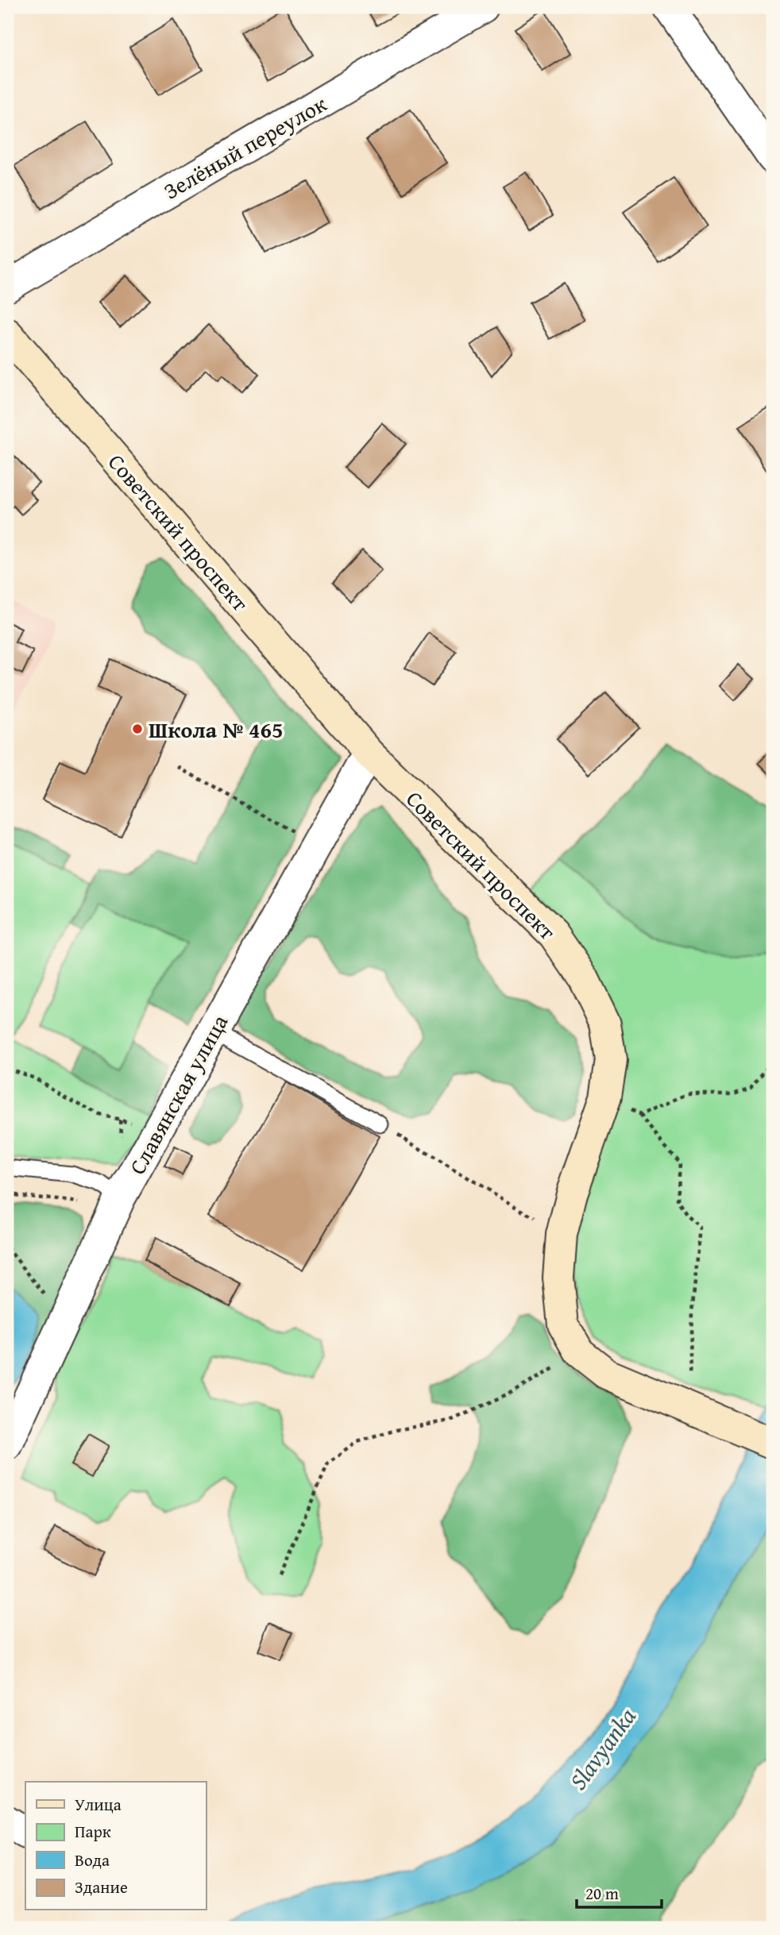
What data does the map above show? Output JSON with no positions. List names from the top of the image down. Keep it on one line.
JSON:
{"streets":{"street":["Зелёный переулок","Советский проспект","Славянская улица"]},"crossings":[["Советский проспект","Славянская улица"]],"water":["Slavyanka"],"places":["Школа № 465"],"legend":["Улица","Парк","Вода","Здание"],"scale_bar":"20 m"}
